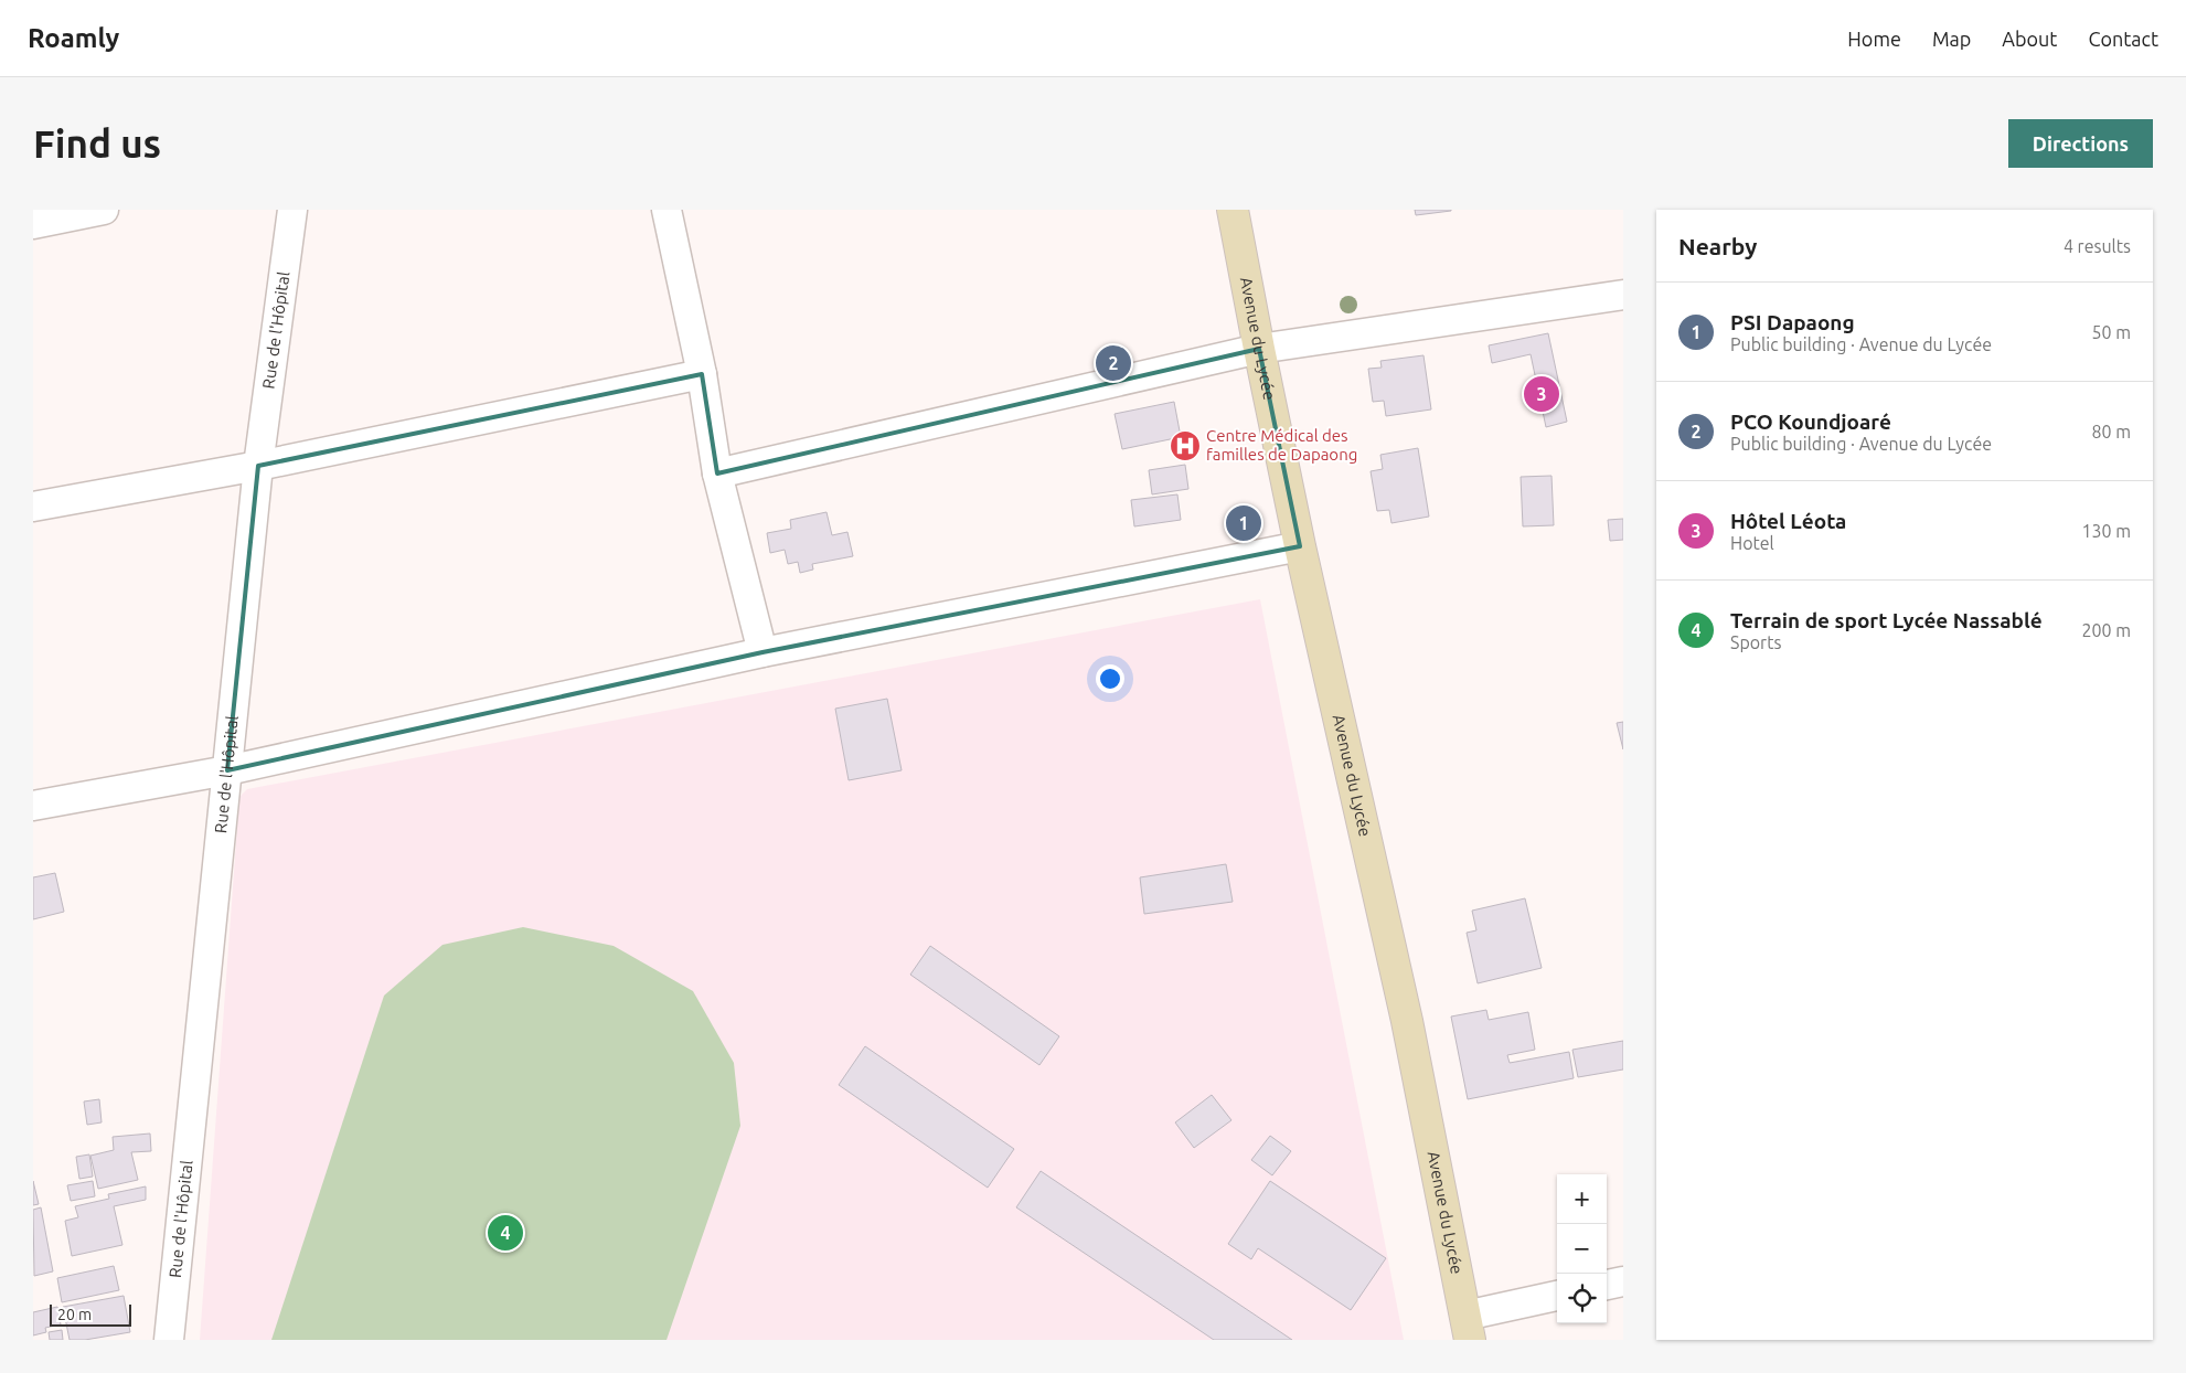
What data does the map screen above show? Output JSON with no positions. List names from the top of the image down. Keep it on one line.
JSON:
{"streets":{"main road":["Avenue du Lycée"],"street":["Rue de l'Hôpital"]},"places":{"hospital":["Centre Médical des familles de Dapaong"]},"scale_bar":"20 m","page":{"header":"Roamly","nav":["Home","Map","About","Contact"],"buttons":"Directions","title":"Find us","heading":["Nearby","4 results"],"list":[{"mark":"1","name":"PSI Dapaong","note":"Public building · Avenue du Lycée","value":"50 m"},{"mark":"2","name":"PCO Koundjoaré","note":"Public building · Avenue du Lycée","value":"80 m"},{"mark":"3","name":"Hôtel Léota","note":"Hotel","value":"130 m"},{"mark":"4","name":"Terrain de sport Lycée Nassablé","note":"Sports","value":"200 m"}],"pins":["2","3","1","4"],"map_buttons":["+","−"],"scale":"20 m"}}
